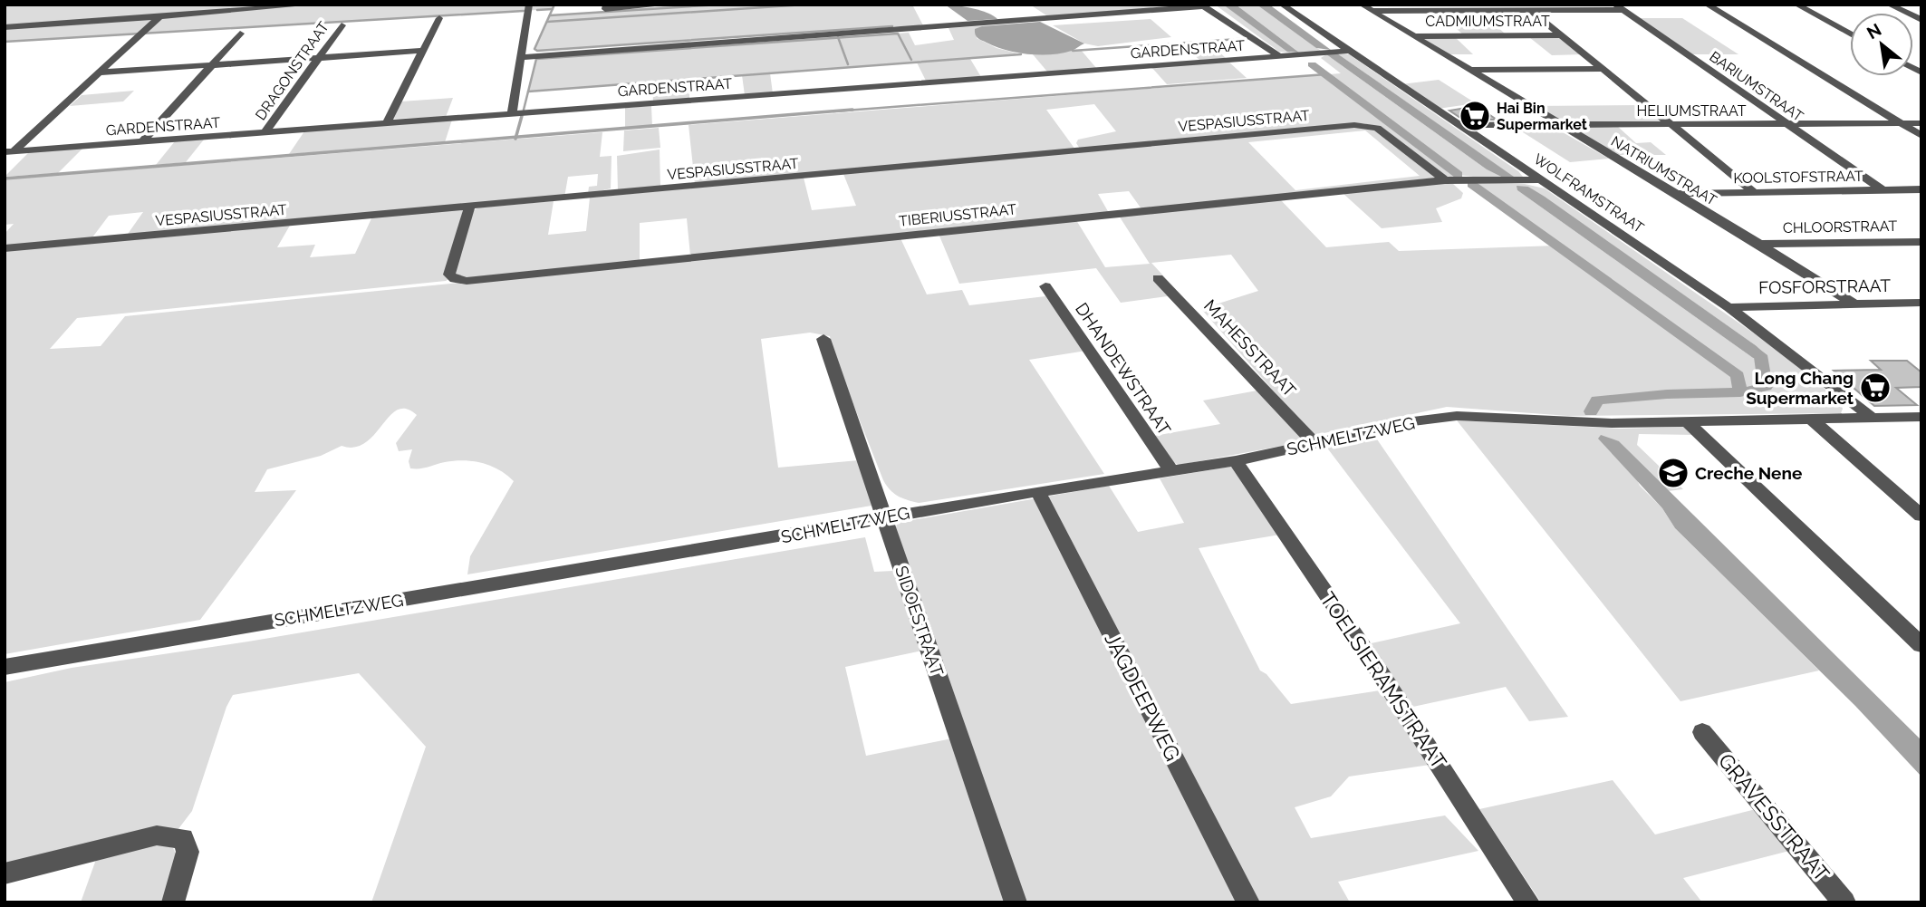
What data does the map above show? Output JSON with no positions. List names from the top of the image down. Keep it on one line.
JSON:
{"streets":{"street":["CADMIUMSTRAAT","GARDENSTRAAT","DRAGONSTRAAT","BARIUMSTRAAT","HELIUMSTRAAT","VESPASIUSSTRAAT","NATRIUMSTRAAT","KOOLSTOFSTRAAT","WOLFRAMSTRAAT","TIBERIUSSTRAAT","CHLOORSTRAAT","FOSFORSTRAAT","MAHESSTRAAT","DHANDEWSTRAAT","SCHMELTZWEG","SIDOESTRAAT","TOELSIERAMSTRAAT","JAGDEEPWEG","GRAVESSTRAAT"]},"crossings":[["CADMIUMSTRAAT","NATRIUMSTRAAT"],["GARDENSTRAAT","DRAGONSTRAAT"],["GARDENSTRAAT","WOLFRAMSTRAAT"],["BARIUMSTRAAT","HELIUMSTRAAT"],["BARIUMSTRAAT","KOOLSTOFSTRAAT"],["HELIUMSTRAAT","NATRIUMSTRAAT"],["HELIUMSTRAAT","WOLFRAMSTRAAT"],["VESPASIUSSTRAAT","TIBERIUSSTRAAT"],["NATRIUMSTRAAT","KOOLSTOFSTRAAT"],["NATRIUMSTRAAT","CHLOORSTRAAT"],["NATRIUMSTRAAT","FOSFORSTRAAT"],["WOLFRAMSTRAAT","TIBERIUSSTRAAT"],["WOLFRAMSTRAAT","FOSFORSTRAAT"],["WOLFRAMSTRAAT","SCHMELTZWEG"],["MAHESSTRAAT","SCHMELTZWEG"],["DHANDEWSTRAAT","SCHMELTZWEG"],["SCHMELTZWEG","SIDOESTRAAT"],["SCHMELTZWEG","TOELSIERAMSTRAAT"],["SCHMELTZWEG","JAGDEEPWEG"]],"places":{"supermarket":["Hai Bin Supermarket","Long Chang Supermarket"],"school or university":["Creche Nene"]},"north":"top left"}
